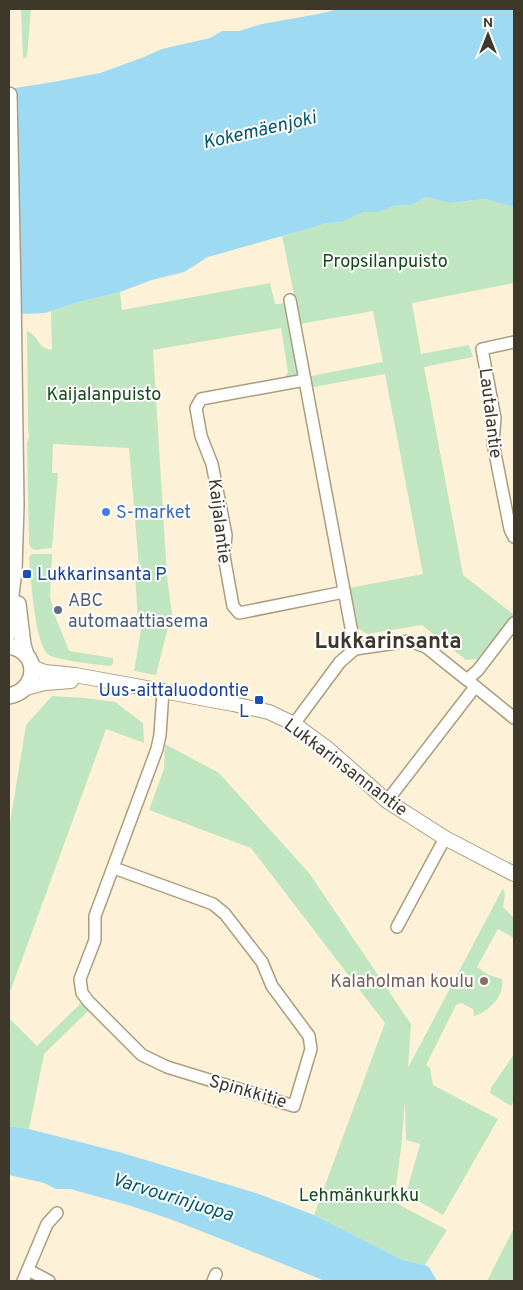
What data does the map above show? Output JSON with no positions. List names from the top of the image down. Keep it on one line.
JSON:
{"streets":{"street":["Lautalantie","Kaijalantie","Lukkarinsannantie","Spinkkitie"]},"crossings":[["Lukkarinsannantie","Spinkkitie"]],"districts":["Lukkarinsanta"],"water":["Kokemäenjoki","Varvourinjuopa"],"parks":["Propsilanpuisto","Kaijalanpuisto","Lehmänkurkku"],"places":{"other":["S-market","ABC automaattiasema","Kalaholman koulu"],"transit":["Lukkarinsanta P","Uus-aittaluodontie L"]},"north":"top"}
